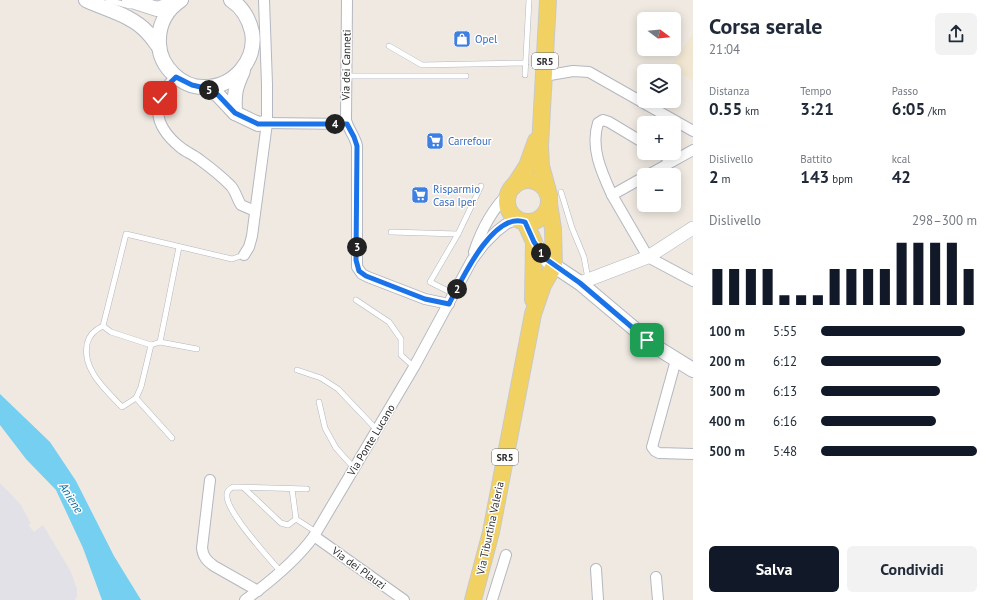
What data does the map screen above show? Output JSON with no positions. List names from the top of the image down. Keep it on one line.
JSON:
{"streets":{"main road":["SR5","Via Tiburtina Valeria"],"street":["Via dei Canneti","Via Ponte Lucano","Via dei Plauzi"]},"crossings":[["Via dei Canneti","Via Ponte Lucano"],["Via Ponte Lucano","Via Tiburtina Valeria"],["Via Ponte Lucano","Via dei Plauzi"]],"water":["Aniene"],"places":{"shop":["Opel"],"supermarket":["Carrefour","Risparmio Casa Iper"]},"north":"right","page":{"heading":["Corsa serale","21:04"],"map_buttons":["+","−"],"stats":[["Distanza","0.55 km"],["Tempo","3:21"],["Passo","6:05 /km"],["Dislivello","2 m"],["Battito","143 bpm"],["kcal","42"]],"pins":["5","4","3","1","2"],"chart":["Dislivello","298–300 m"],"list":[{"name":"100 m","note":"5:55"},{"name":"200 m","note":"6:12"},{"name":"300 m","note":"6:13"},{"name":"400 m","note":"6:16"},{"name":"500 m","note":"5:48"}],"buttons":["Salva","Condividi"]}}
